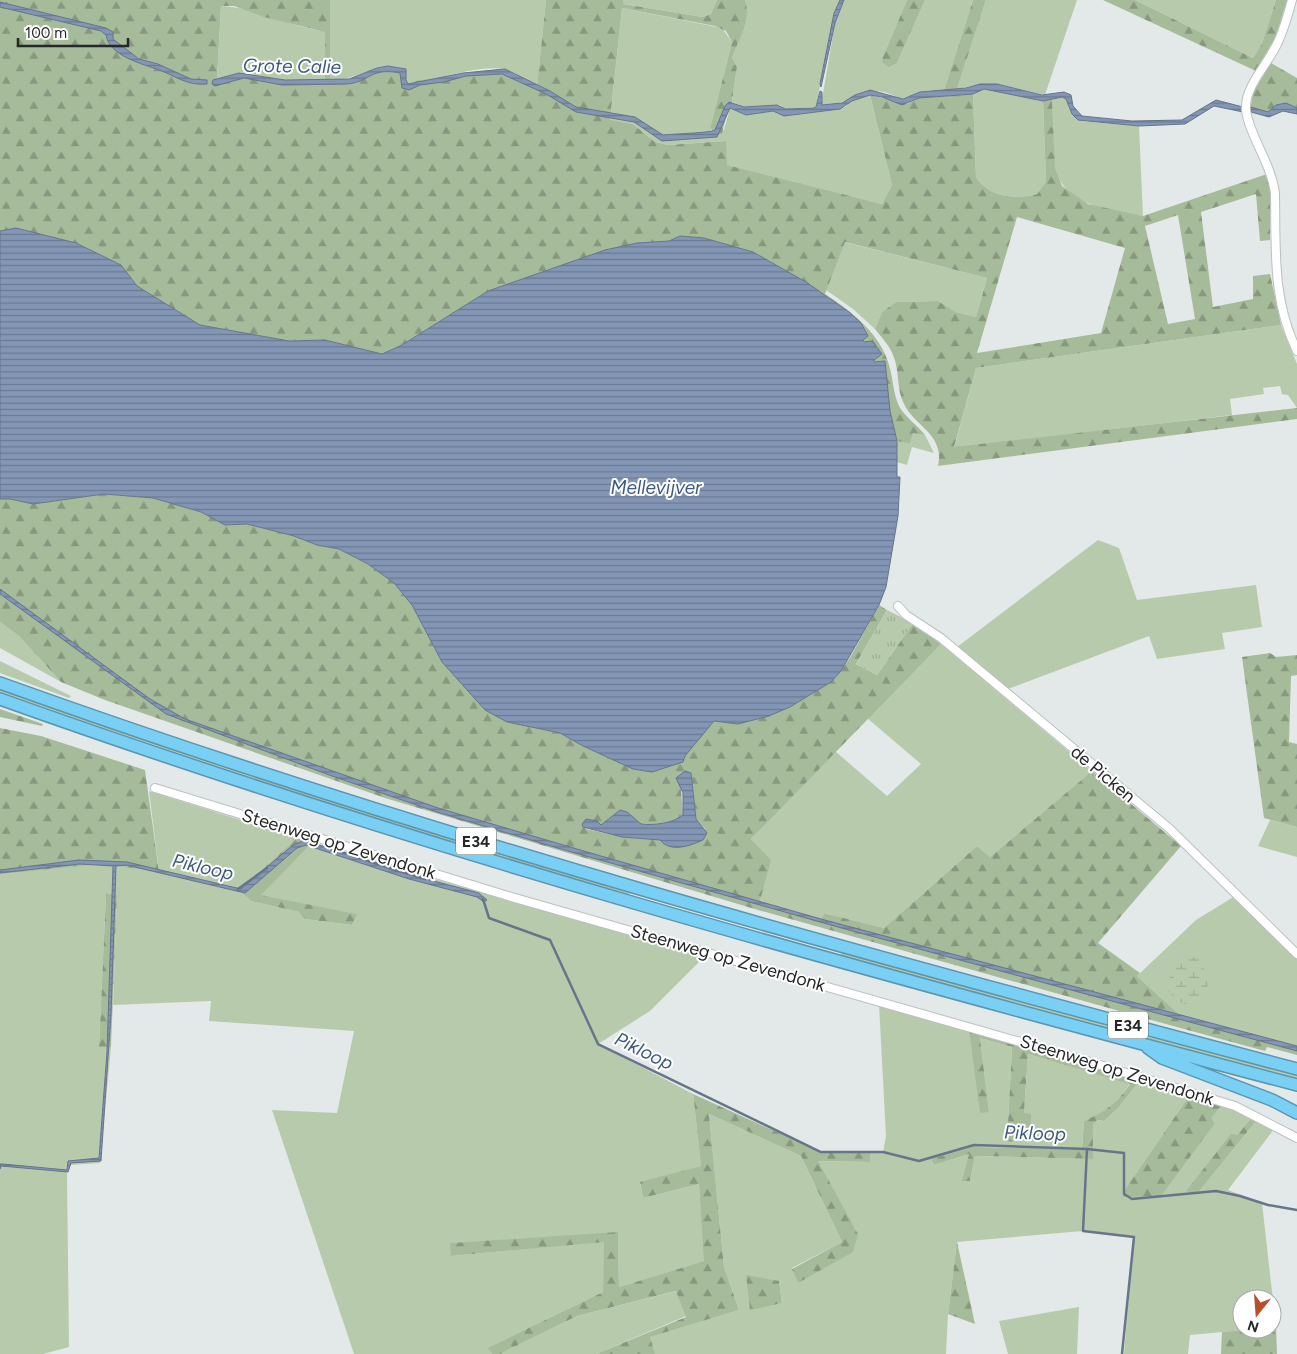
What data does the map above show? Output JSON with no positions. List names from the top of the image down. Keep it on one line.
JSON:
{"streets":{"highway":["E34"],"street":["de Picken","Steenweg op Zevendonk"]},"water":["Grote Calie","Mellevijver","Pikloop"],"scale_bar":"100 m","north":"bottom"}
